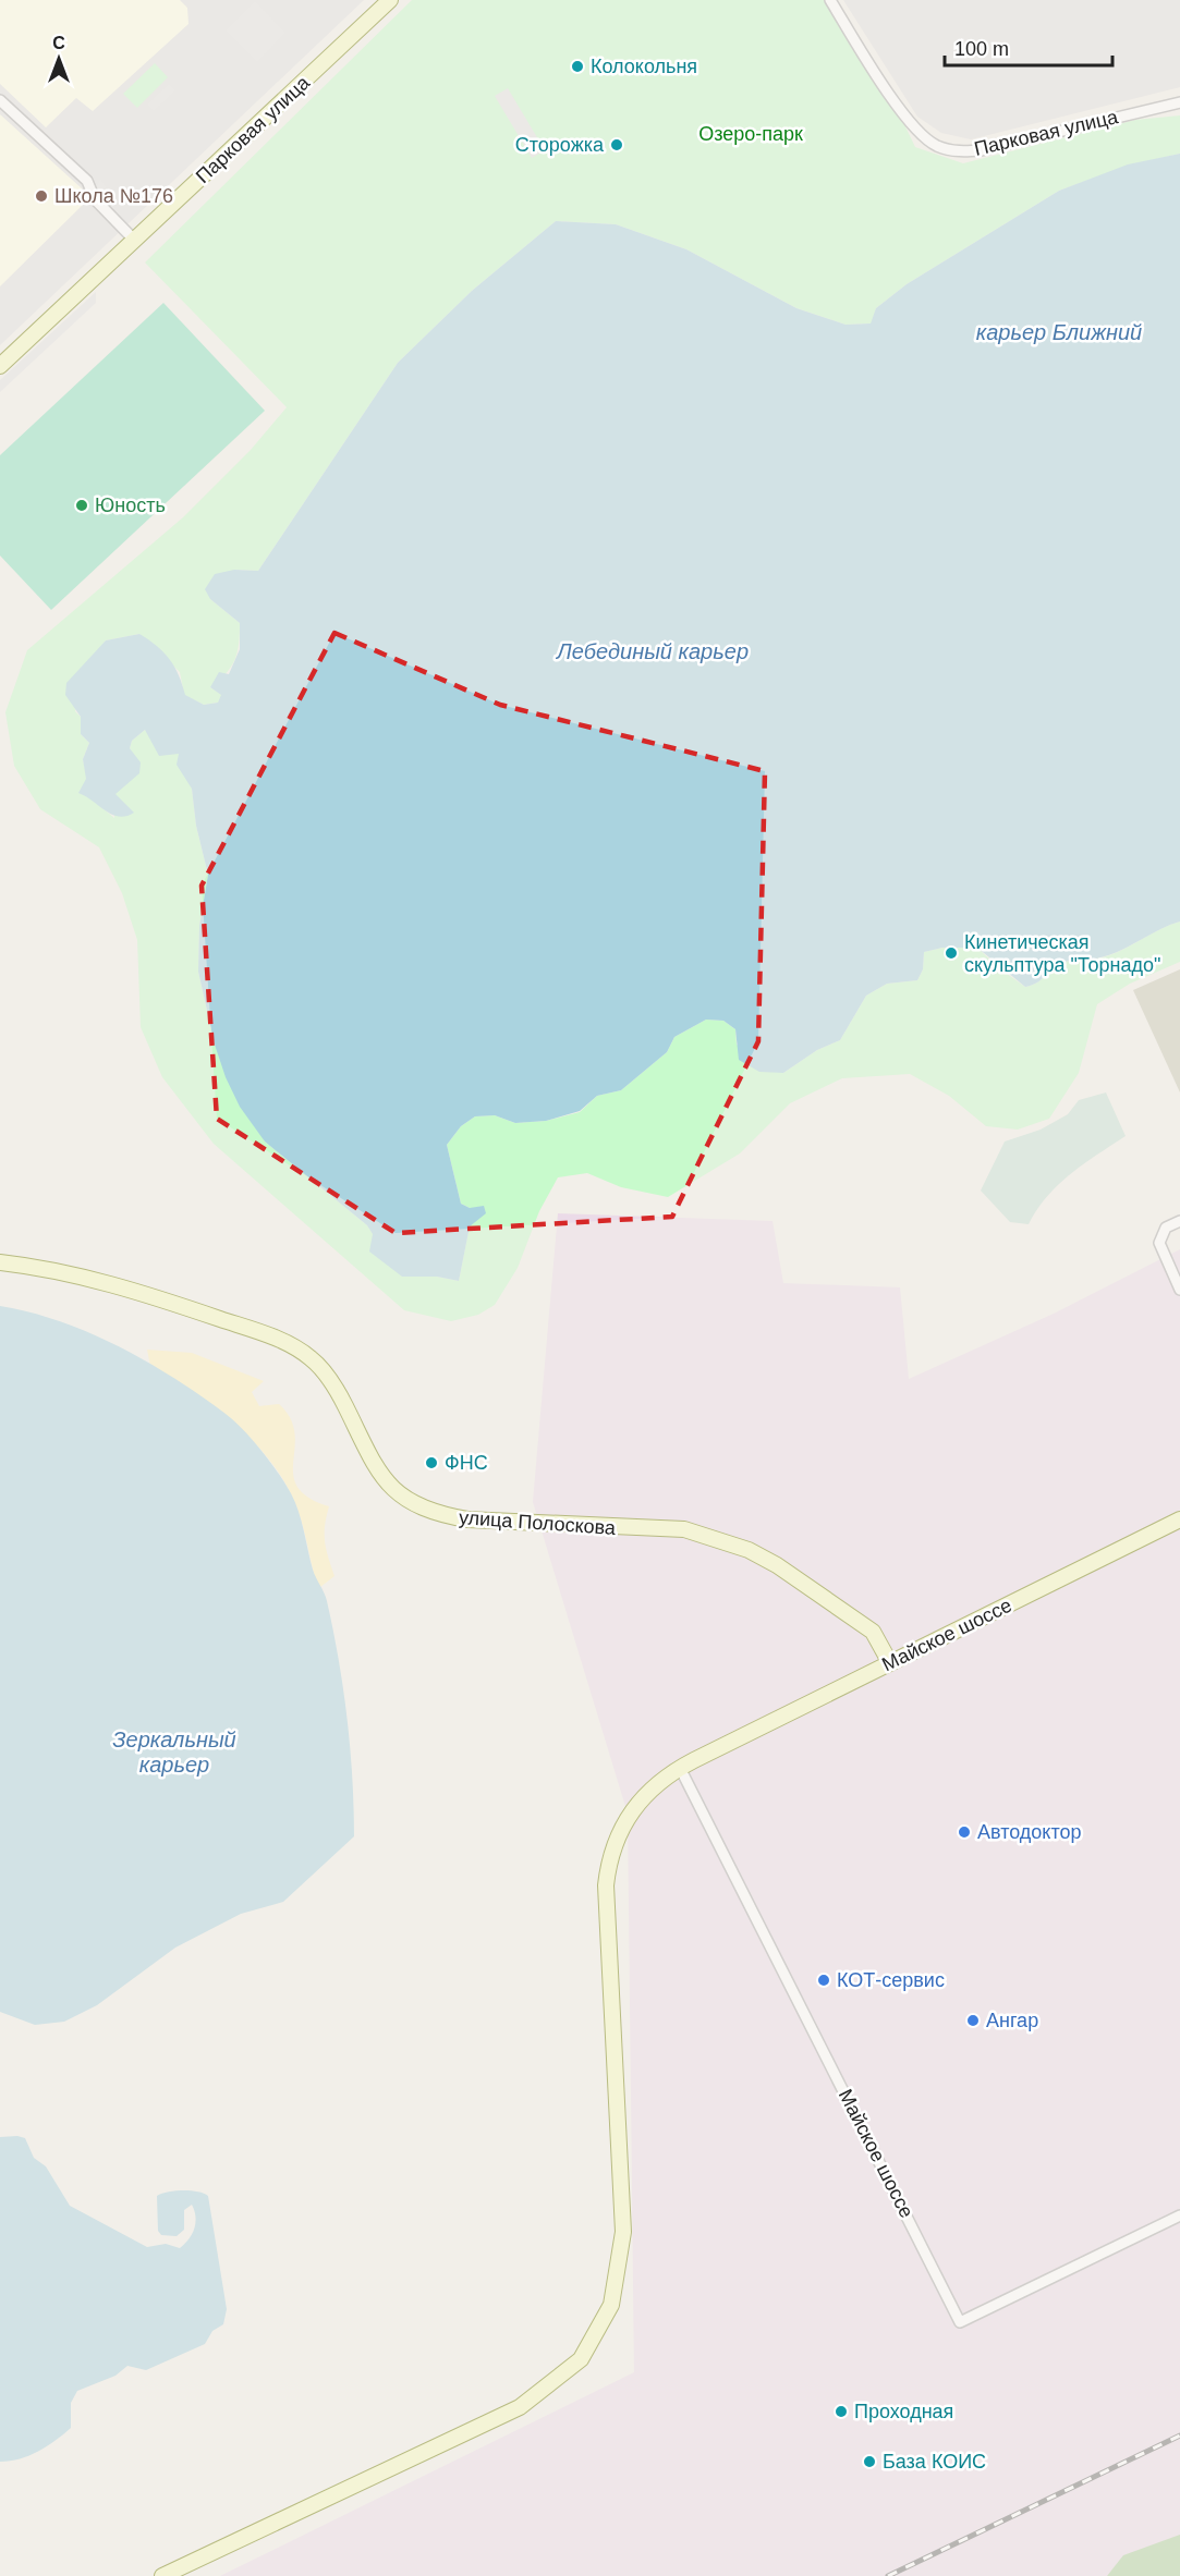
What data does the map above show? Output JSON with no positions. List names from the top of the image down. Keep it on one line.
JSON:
{"streets":{"street":["Парковая улица","улица Полоскова","Майское шоссе"]},"crossings":[["улица Полоскова","Майское шоссе"]],"water":["карьер Ближний","Лебединый карьер","Зеркальный карьер"],"parks":["Озеро-парк"],"places":["Колокольня","Сторожка","Школа №176","Юность","Кинетическая скульптура \"Торнадо\"","ФНС","Автодоктор","КОТ-сервис","Ангар","Проходная","База КОИС"],"scale_bar":"100 m","north":"top"}
